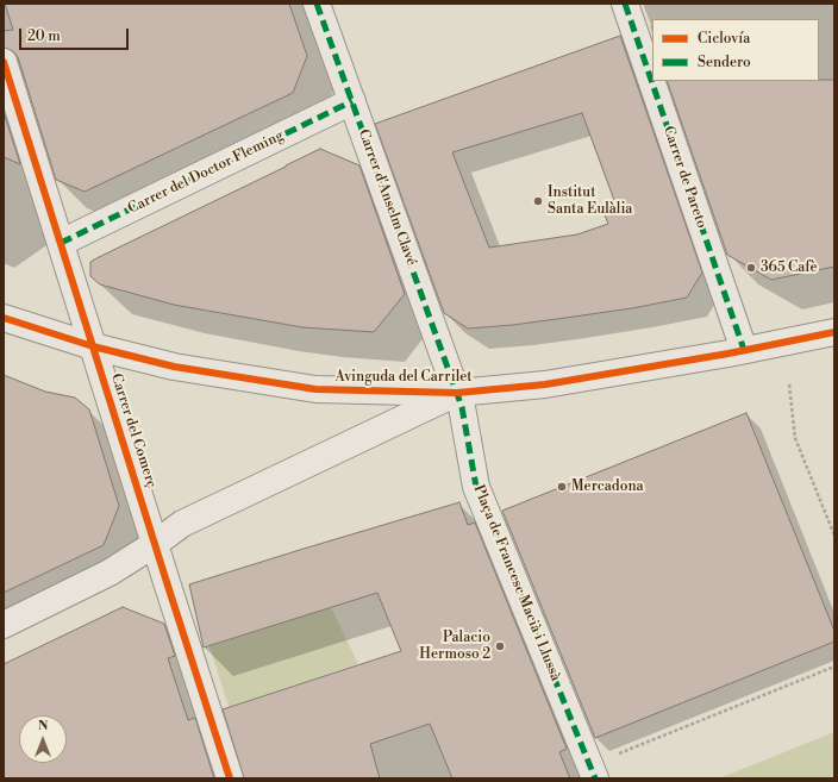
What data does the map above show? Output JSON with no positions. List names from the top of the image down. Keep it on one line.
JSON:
{"streets":{"street":["Carrer del Doctor Fleming","Carrer de Pareto","Carrer d'Anselm Clavé","Avinguda del Carrilet","Carrer del Comerç","Plaça de Francesc Macià i Llussà"]},"crossings":[["Carrer del Doctor Fleming","Carrer d'Anselm Clavé"],["Carrer del Doctor Fleming","Carrer del Comerç"],["Carrer de Pareto","Avinguda del Carrilet"],["Carrer d'Anselm Clavé","Avinguda del Carrilet"],["Carrer d'Anselm Clavé","Plaça de Francesc Macià i Llussà"],["Avinguda del Carrilet","Carrer del Comerç"],["Avinguda del Carrilet","Plaça de Francesc Macià i Llussà"]],"places":["Institut Santa Eulàlia","365 Cafè","Mercadona","Palacio Hermoso 2"],"legend":["Ciclovía","Sendero"],"scale_bar":"20 m","north":"top"}
